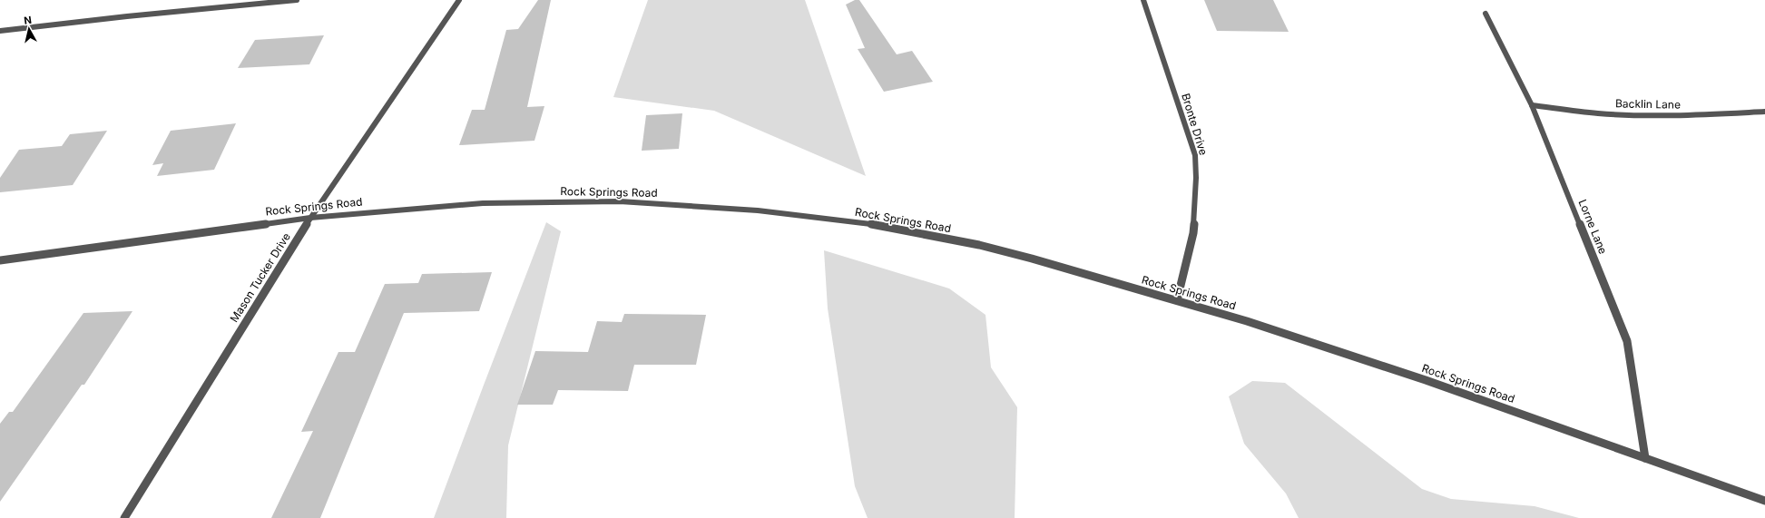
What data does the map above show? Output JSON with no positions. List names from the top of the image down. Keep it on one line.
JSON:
{"streets":{"street":["Backlin Lane","Bronte Drive","Rock Springs Road","Lorne Lane","Mason Tucker Drive"]},"crossings":[["Backlin Lane","Lorne Lane"],["Bronte Drive","Rock Springs Road"],["Rock Springs Road","Lorne Lane"],["Rock Springs Road","Mason Tucker Drive"]],"north":"top"}
